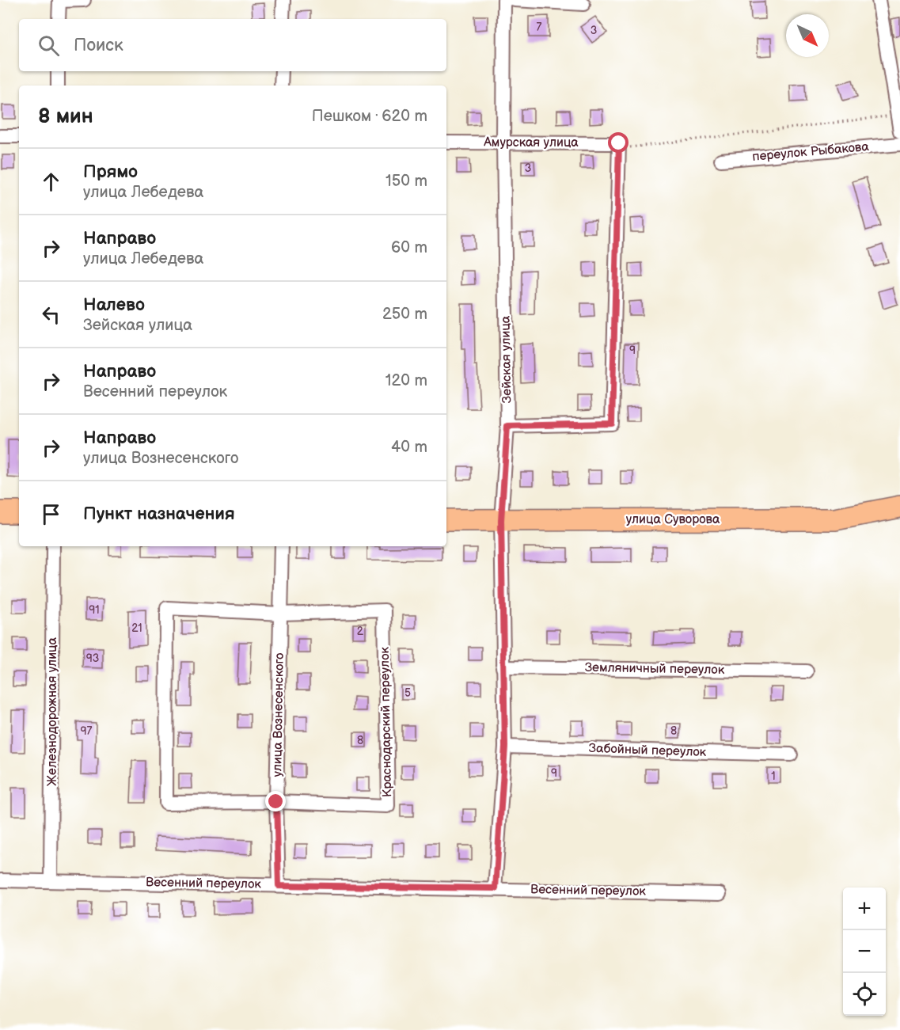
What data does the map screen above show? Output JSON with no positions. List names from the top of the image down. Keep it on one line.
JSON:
{"streets":{"main road":["улица Суворова"],"street":["Амурская улица","переулок Рыбакова","Зейская улица","Земляничный переулок","Железнодорожная улица","улица Вознесенского","Краснодарский переулок","Забойный переулок","Весенний переулок"]},"crossings":[["Амурская улица","Зейская улица"],["Зейская улица","улица Суворова"],["Зейская улица","Земляничный переулок"],["Зейская улица","Забойный переулок"],["Зейская улица","Весенний переулок"],["Железнодорожная улица","Весенний переулок"],["улица Вознесенского","Краснодарский переулок"],["улица Вознесенского","Весенний переулок"]],"house_numbers":["7","3","3","9","91","21","2","93","5","97","8","8","9","1"],"north":"bottom right","page":{"search":"Поиск","heading":["8 мин","Пешком · 620 m"],"list":[["Прямо","улица Лебедева","150 m"],["Направо","улица Лебедева","60 m"],["Налево","Зейская улица","250 m"],["Направо","Весенний переулок","120 m"],["Направо","улица Вознесенского","40 m"],"Пункт назначения"],"map_buttons":["+","−"]}}
